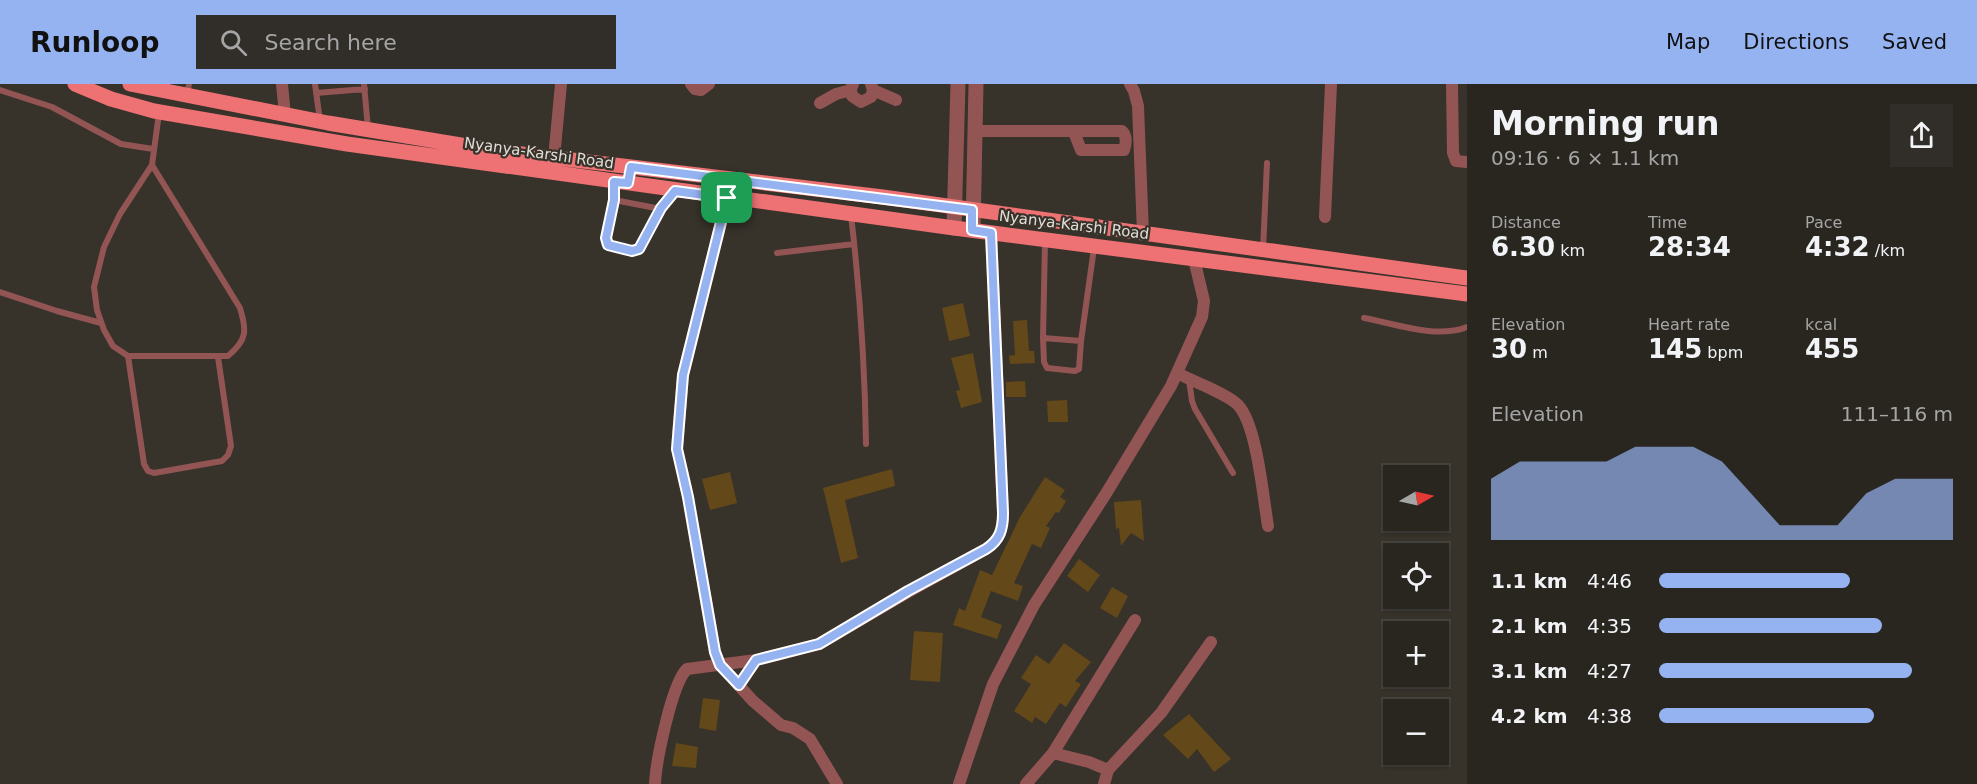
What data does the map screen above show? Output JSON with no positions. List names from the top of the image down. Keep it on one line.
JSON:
{"streets":{"main road":["Nyanya-Karshi Road"]},"north":"right","page":{"header":"Runloop","search":"Search here","nav":["Map","Directions","Saved"],"heading":["Morning run","09:16 · 6 × 1.1 km"],"stats":[["Distance","6.30 km"],["Time","28:34"],["Pace","4:32 /km"],["Elevation","30 m"],["Heart rate","145 bpm"],["kcal","455"]],"chart":["Elevation","111–116 m"],"map_buttons":["+","−"],"list":[{"name":"1.1 km","note":"4:46"},{"name":"2.1 km","note":"4:35"},{"name":"3.1 km","note":"4:27"},{"name":"4.2 km","note":"4:38"}]}}
